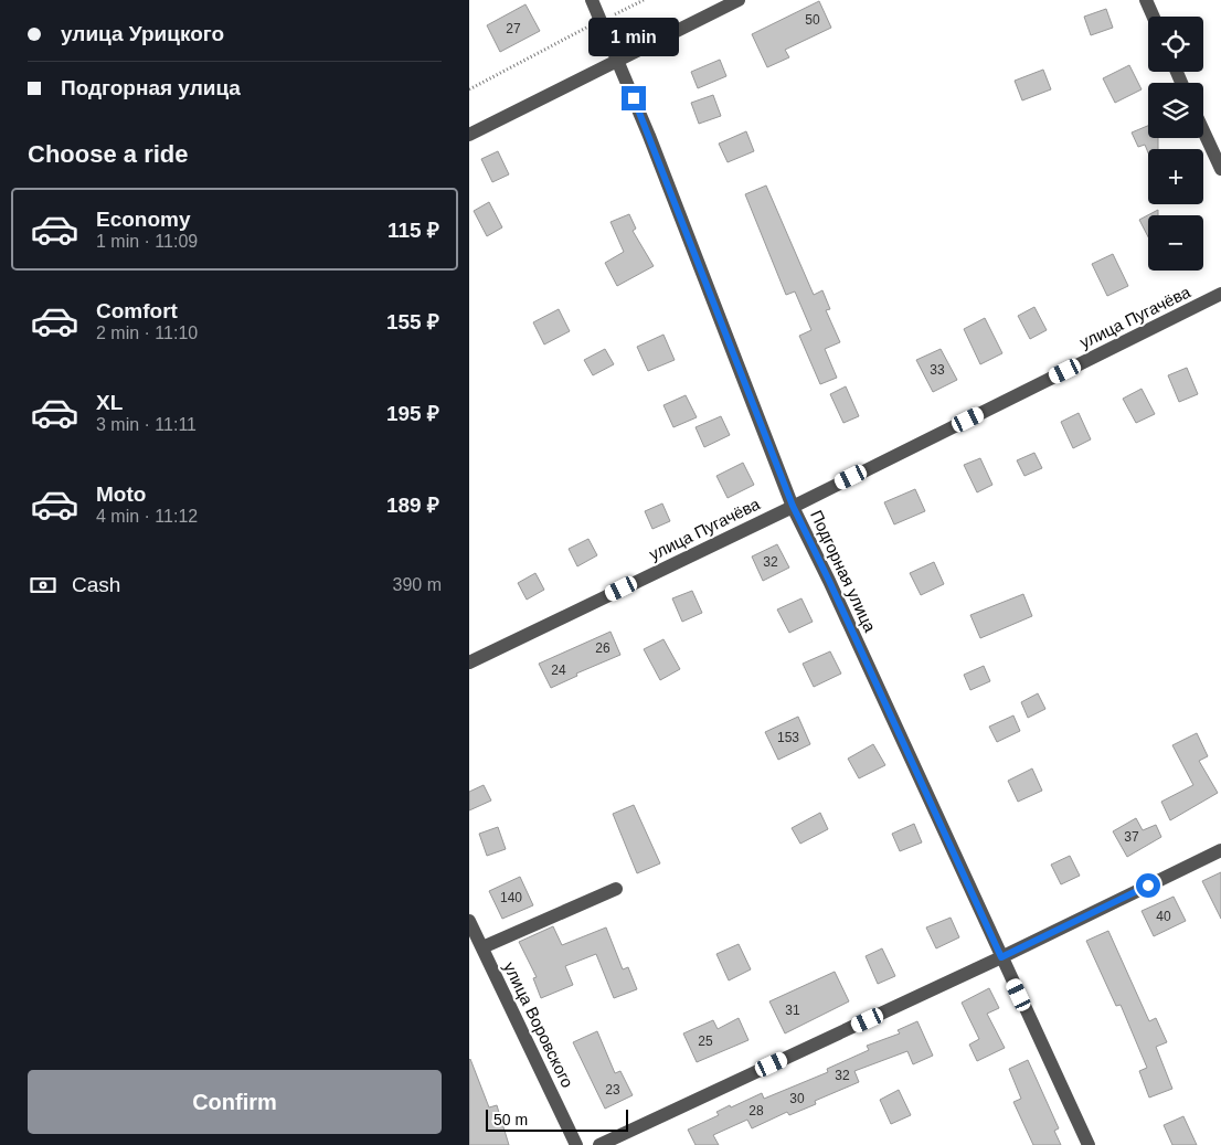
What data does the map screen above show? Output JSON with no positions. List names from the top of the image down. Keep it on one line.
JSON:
{"streets":{"street":["улица Пугачёва","Подгорная улица","улица Воровского"]},"crossings":[["улица Пугачёва","Подгорная улица"]],"house_numbers":["50","27","33","32","26","24","153","37","140","40","31","25","32","23","30","28"],"scale_bar":"50 m","page":{"banner":["улица Урицкого","Подгорная улица"],"map_buttons":["+","−"],"bubble":"1 min","heading":"Choose a ride","list":[{"name":"Economy","note":"1 min · 11:09","value":"115 ₽"},{"name":"Comfort","note":"2 min · 11:10","value":"155 ₽"},{"name":"XL","note":"3 min · 11:11","value":"195 ₽"},{"name":"Moto","note":"4 min · 11:12","value":"189 ₽"}],"pay":["Cash","390 m"],"buttons":"Confirm","scale":"50 m"}}
